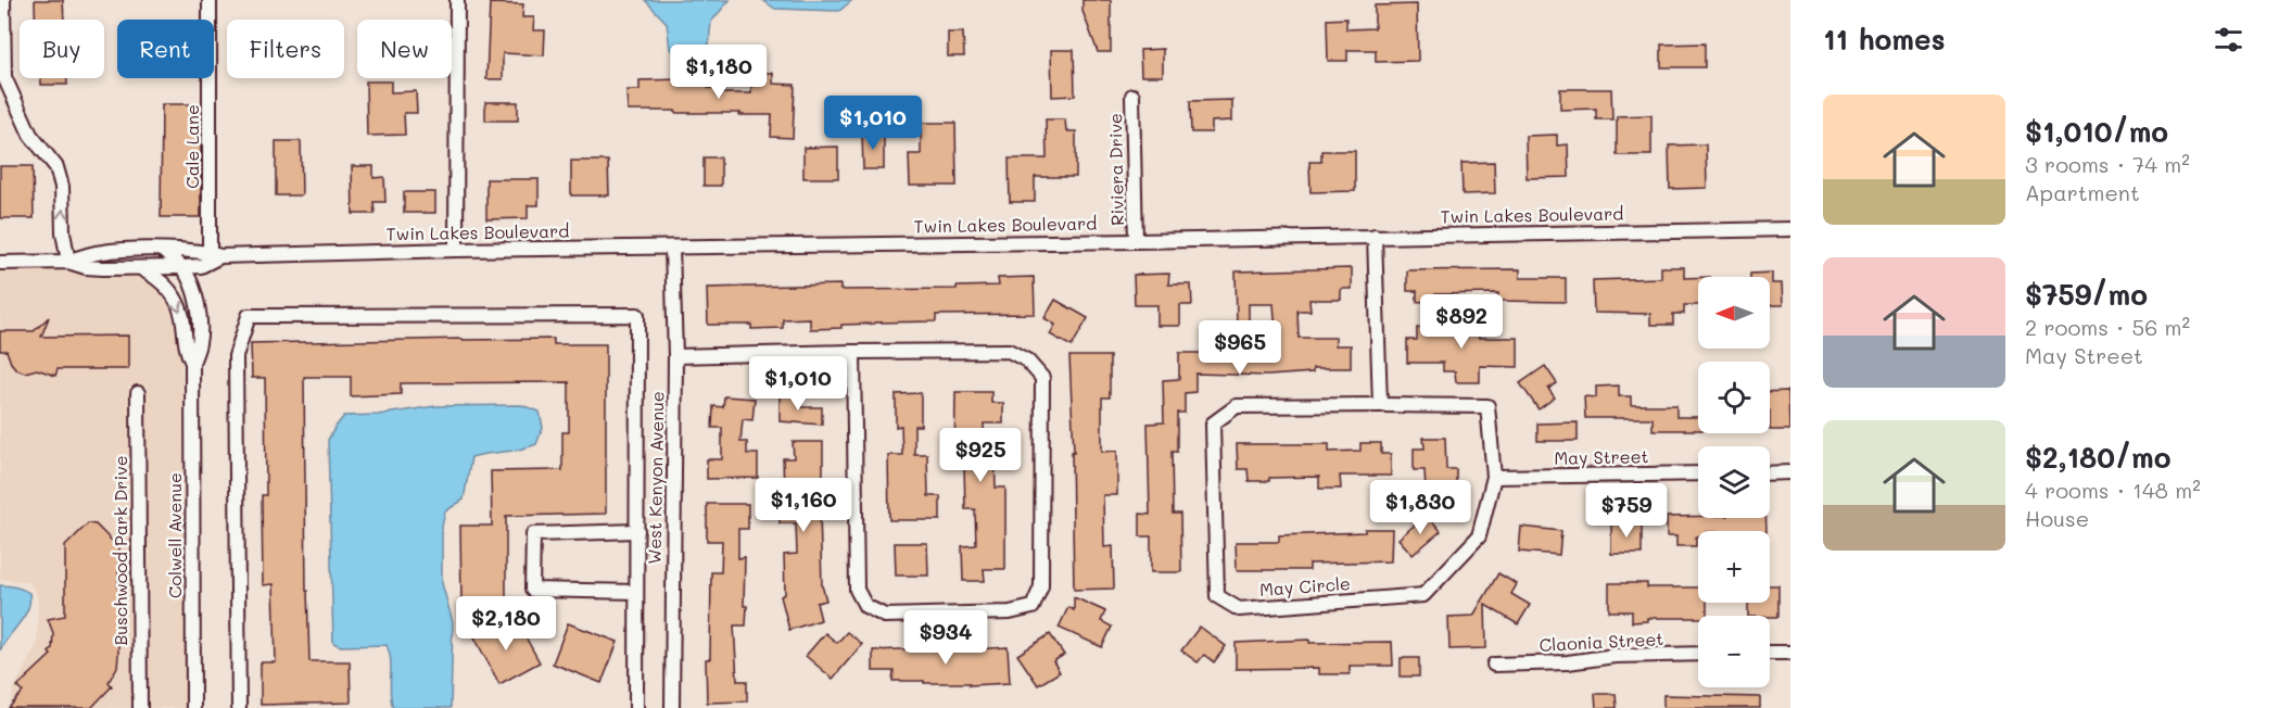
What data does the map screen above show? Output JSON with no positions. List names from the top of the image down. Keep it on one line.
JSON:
{"streets":{"street":["Cale Lane","Riviera Drive","Twin Lakes Boulevard","May Street","West Kenyon Avenue","Colwell Avenue","Buschwood Park Drive","May Circle","Claonia Street"]},"crossings":[["Cale Lane","Twin Lakes Boulevard"],["Riviera Drive","Twin Lakes Boulevard"],["Twin Lakes Boulevard","West Kenyon Avenue"],["Twin Lakes Boulevard","Colwell Avenue"],["May Street","May Circle"]],"north":"left","page":{"heading":"11 homes","chip":["Buy","Rent","Filters","New"],"price":["$1,180","$1,010","$892","$965","$1,010","$925","$1,160","$1,830","$759","$2,180","$934"],"list":[{"name":"$1,010/mo","note":"3 rooms · 74 m² · Apartment"},{"name":"$759/mo","note":"2 rooms · 56 m² · May Street"},{"name":"$2,180/mo","note":"4 rooms · 148 m² · House"}],"map_buttons":["+","−"]}}
